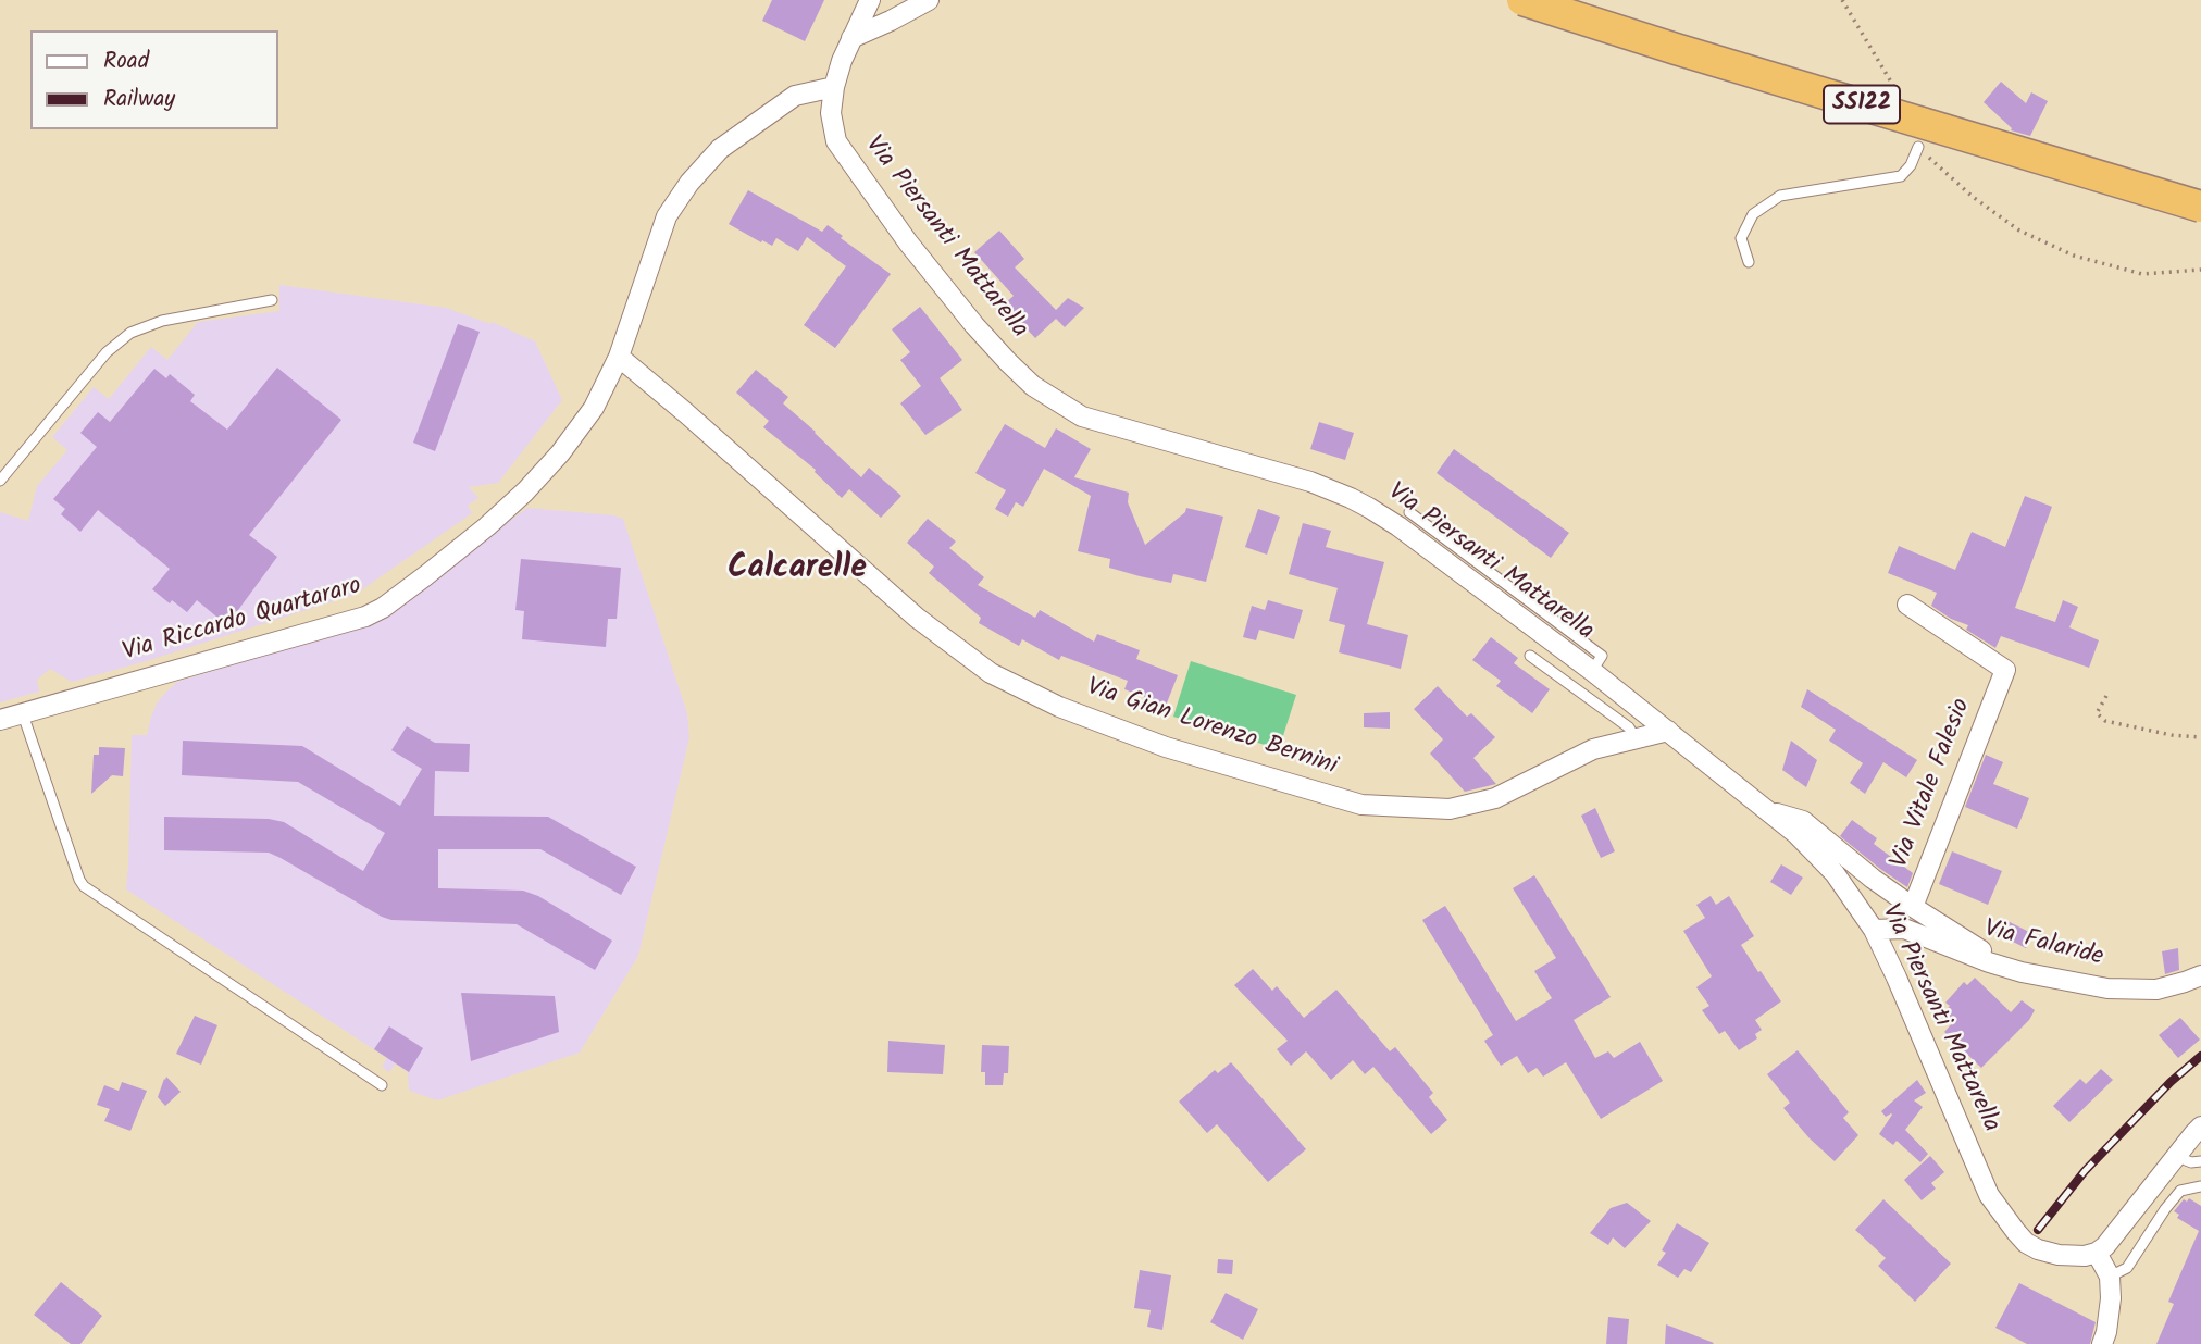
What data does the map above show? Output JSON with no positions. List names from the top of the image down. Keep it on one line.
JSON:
{"streets":{"main road":["SS122"],"street":["Via Piersanti Mattarella","Via Riccardo Quartararo","Via Gian Lorenzo Bernini","Via Vitale Falesio","Via Falaride"]},"crossings":[["Via Piersanti Mattarella","Via Riccardo Quartararo"],["Via Piersanti Mattarella","Via Gian Lorenzo Bernini"],["Via Piersanti Mattarella","Via Falaride"],["Via Riccardo Quartararo","Via Gian Lorenzo Bernini"],["Via Vitale Falesio","Via Falaride"]],"districts":["Calcarelle"],"legend":["Road","Railway"]}
